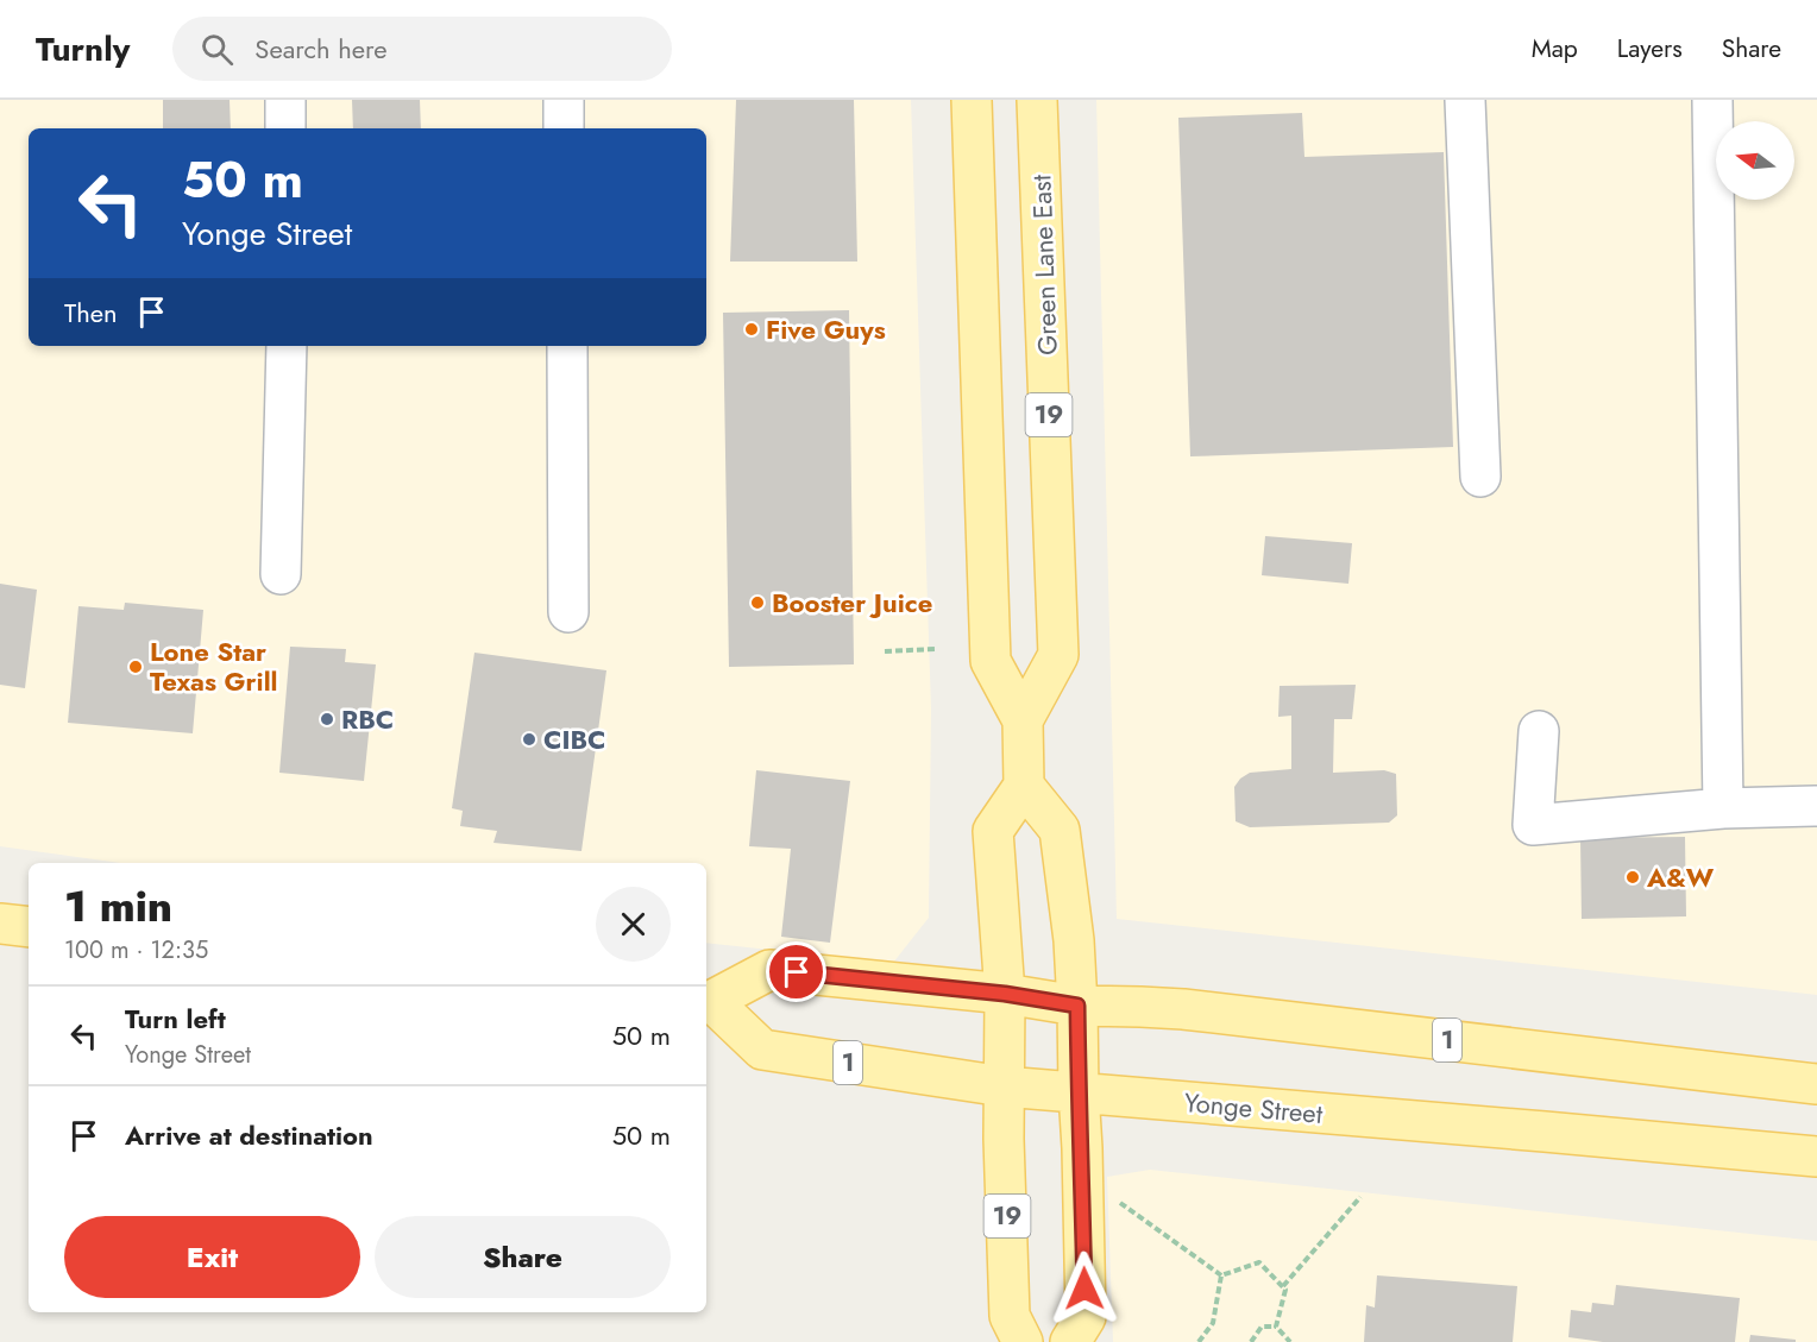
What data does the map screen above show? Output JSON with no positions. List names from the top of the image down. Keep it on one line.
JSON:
{"streets":{"main road":["Green Lane East","19","1","Yonge Street"]},"crossings":[["Green Lane East","19"],["19","Yonge Street"]],"places":["Five Guys","Booster Juice","Lone Star Texas Grill","RBC","CIBC","A&W"],"north":"left","page":{"header":"Turnly","search":"Search here","nav":["Map","Layers","Share"],"turn":["50 m","Yonge Street"],"then":"Then","heading":["1 min","100 m · 12:35"],"list":[{"name":"Turn left","note":"Yonge Street","value":"50 m"},{"name":"Arrive at destination","value":"50 m"}],"buttons":["Exit","Share"]}}
